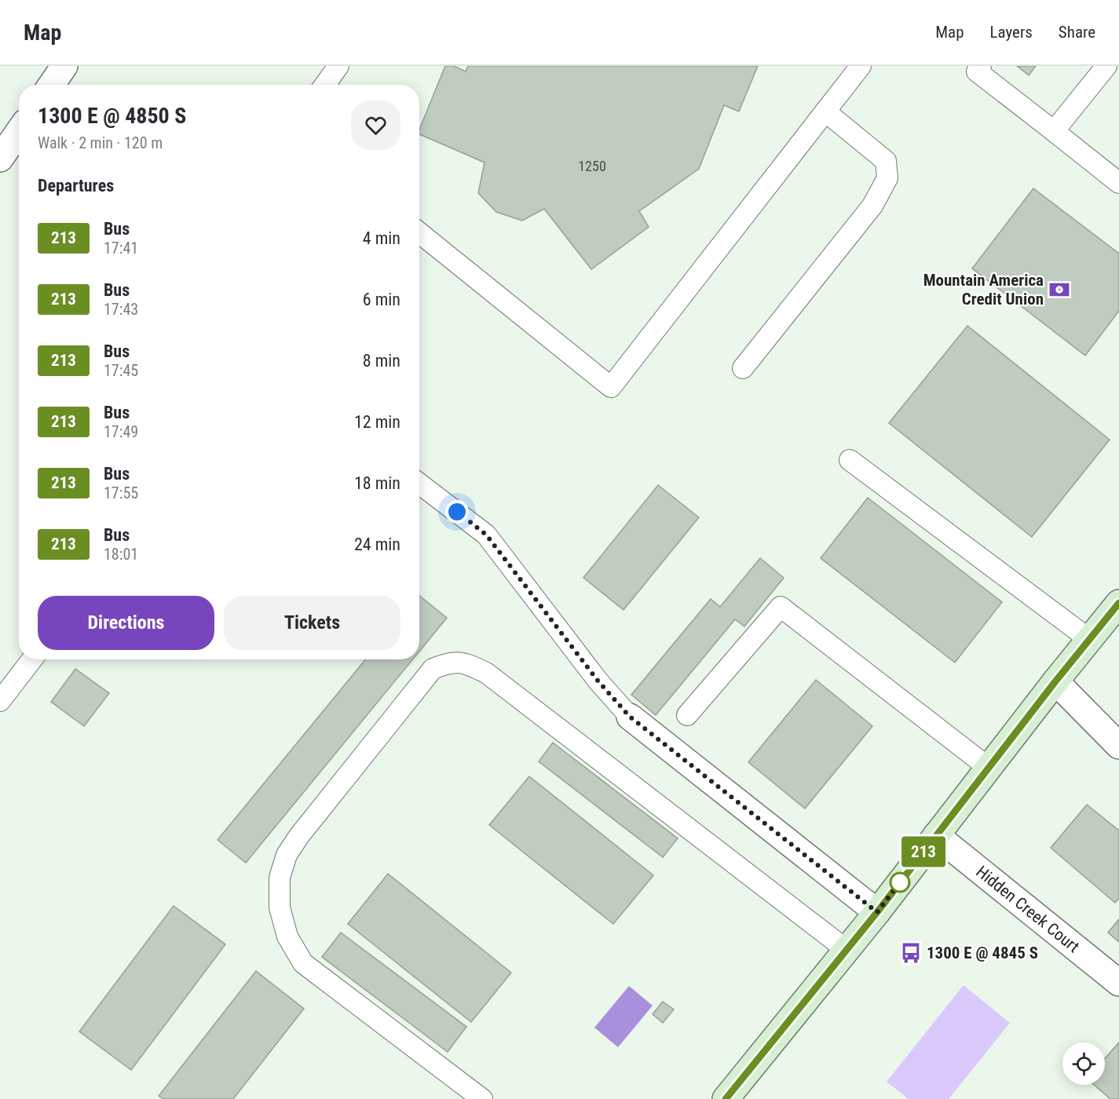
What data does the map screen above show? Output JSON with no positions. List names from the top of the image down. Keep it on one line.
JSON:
{"streets":{"street":["Hidden Creek Court"]},"places":{"bank":["Mountain America Credit Union"],"bus stop":["1300 E @ 4845 S"]},"lines":["bus line 213"],"house_numbers":["1250"],"page":{"header":"Map","nav":["Map","Layers","Share"],"on_map":"213","heading":[["1300 E @ 4850 S","Walk · 2 min · 120 m"],"Departures"],"list":[{"mark":"213","name":"Bus","note":"17:41","value":"4 min"},{"mark":"213","name":"Bus","note":"17:43","value":"6 min"},{"mark":"213","name":"Bus","note":"17:45","value":"8 min"},{"mark":"213","name":"Bus","note":"17:49","value":"12 min"},{"mark":"213","name":"Bus","note":"17:55","value":"18 min"},{"mark":"213","name":"Bus","note":"18:01","value":"24 min"}],"buttons":["Directions","Tickets"]}}
